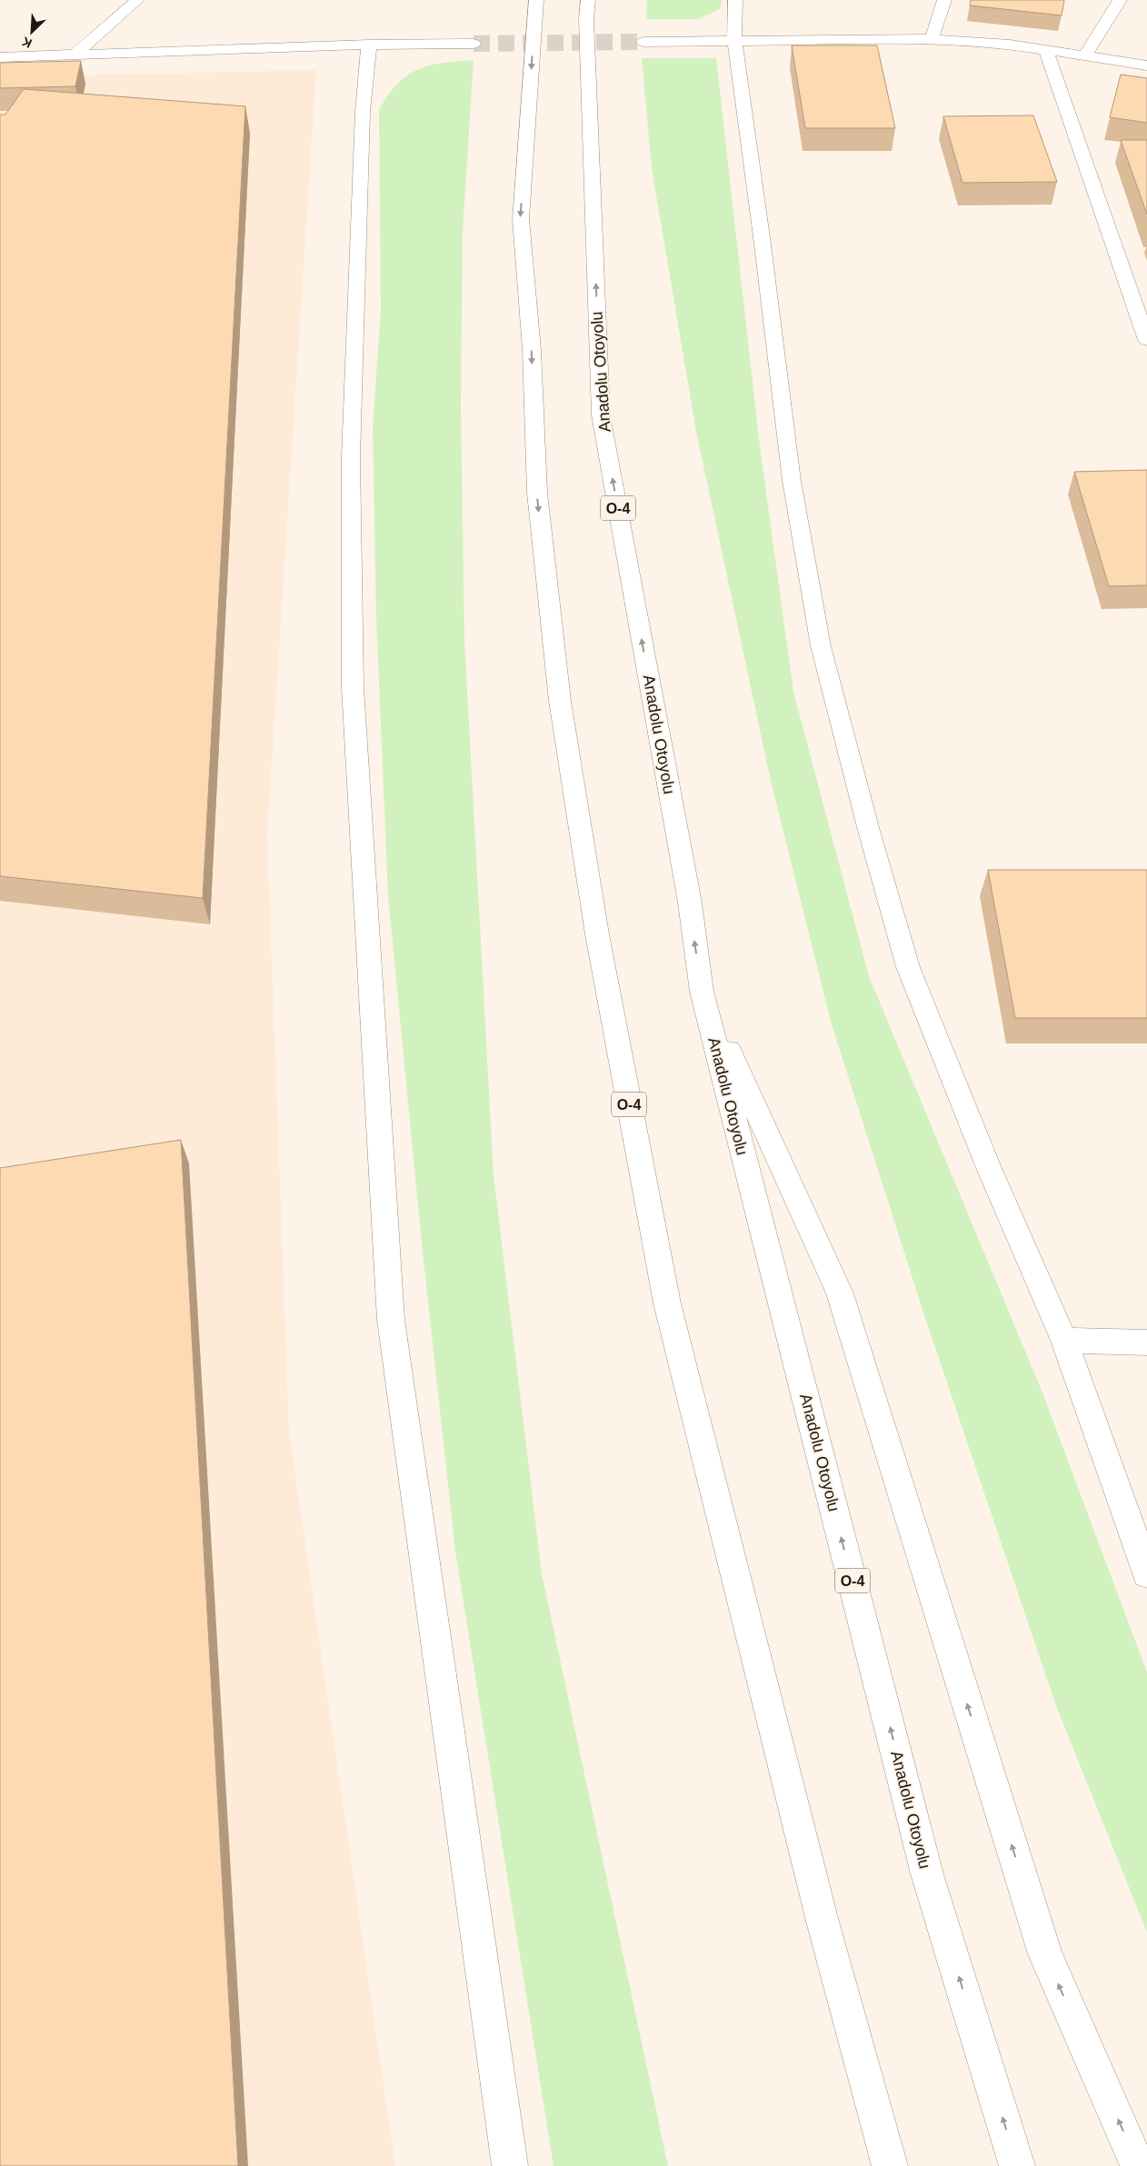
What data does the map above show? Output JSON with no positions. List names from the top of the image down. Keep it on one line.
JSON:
{"streets":{"main road":["Anadolu Otoyolu","O-4"]},"north":"bottom left"}
